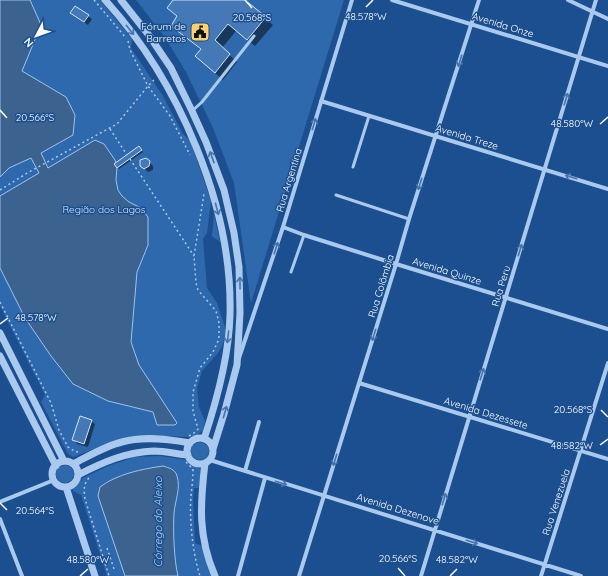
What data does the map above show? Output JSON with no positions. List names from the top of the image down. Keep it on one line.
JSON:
{"streets":{"street":["Avenida Onze","Avenida Treze","Rua Argentina","Avenida Quinze","Rua Colômbia","Rua Peru","Avenida Dezessete","Rua Venezuela","Avenida Dezenove"]},"crossings":[["Avenida Onze","Rua Colômbia"],["Avenida Onze","Rua Peru"],["Avenida Treze","Rua Argentina"],["Avenida Treze","Rua Colômbia"],["Avenida Treze","Rua Peru"],["Rua Argentina","Avenida Quinze"],["Avenida Quinze","Rua Colômbia"],["Avenida Quinze","Rua Peru"],["Rua Colômbia","Avenida Dezessete"],["Rua Colômbia","Avenida Dezenove"],["Rua Peru","Avenida Dezessete"],["Rua Peru","Avenida Dezenove"],["Avenida Dezessete","Rua Venezuela"],["Rua Venezuela","Avenida Dezenove"]],"one_way":["Rua Argentina","Rua Colômbia","Rua Peru","Avenida Dezenove"],"water":["Córrego do Aleixo"],"parks":["Região dos Lagos"],"places":{"public building":["Fórum de Barretos"]},"north":"bottom left","coordinates":["48.578°W","20.568°S","20.566°S","48.580°W","48.582°W","20.564°S"]}
